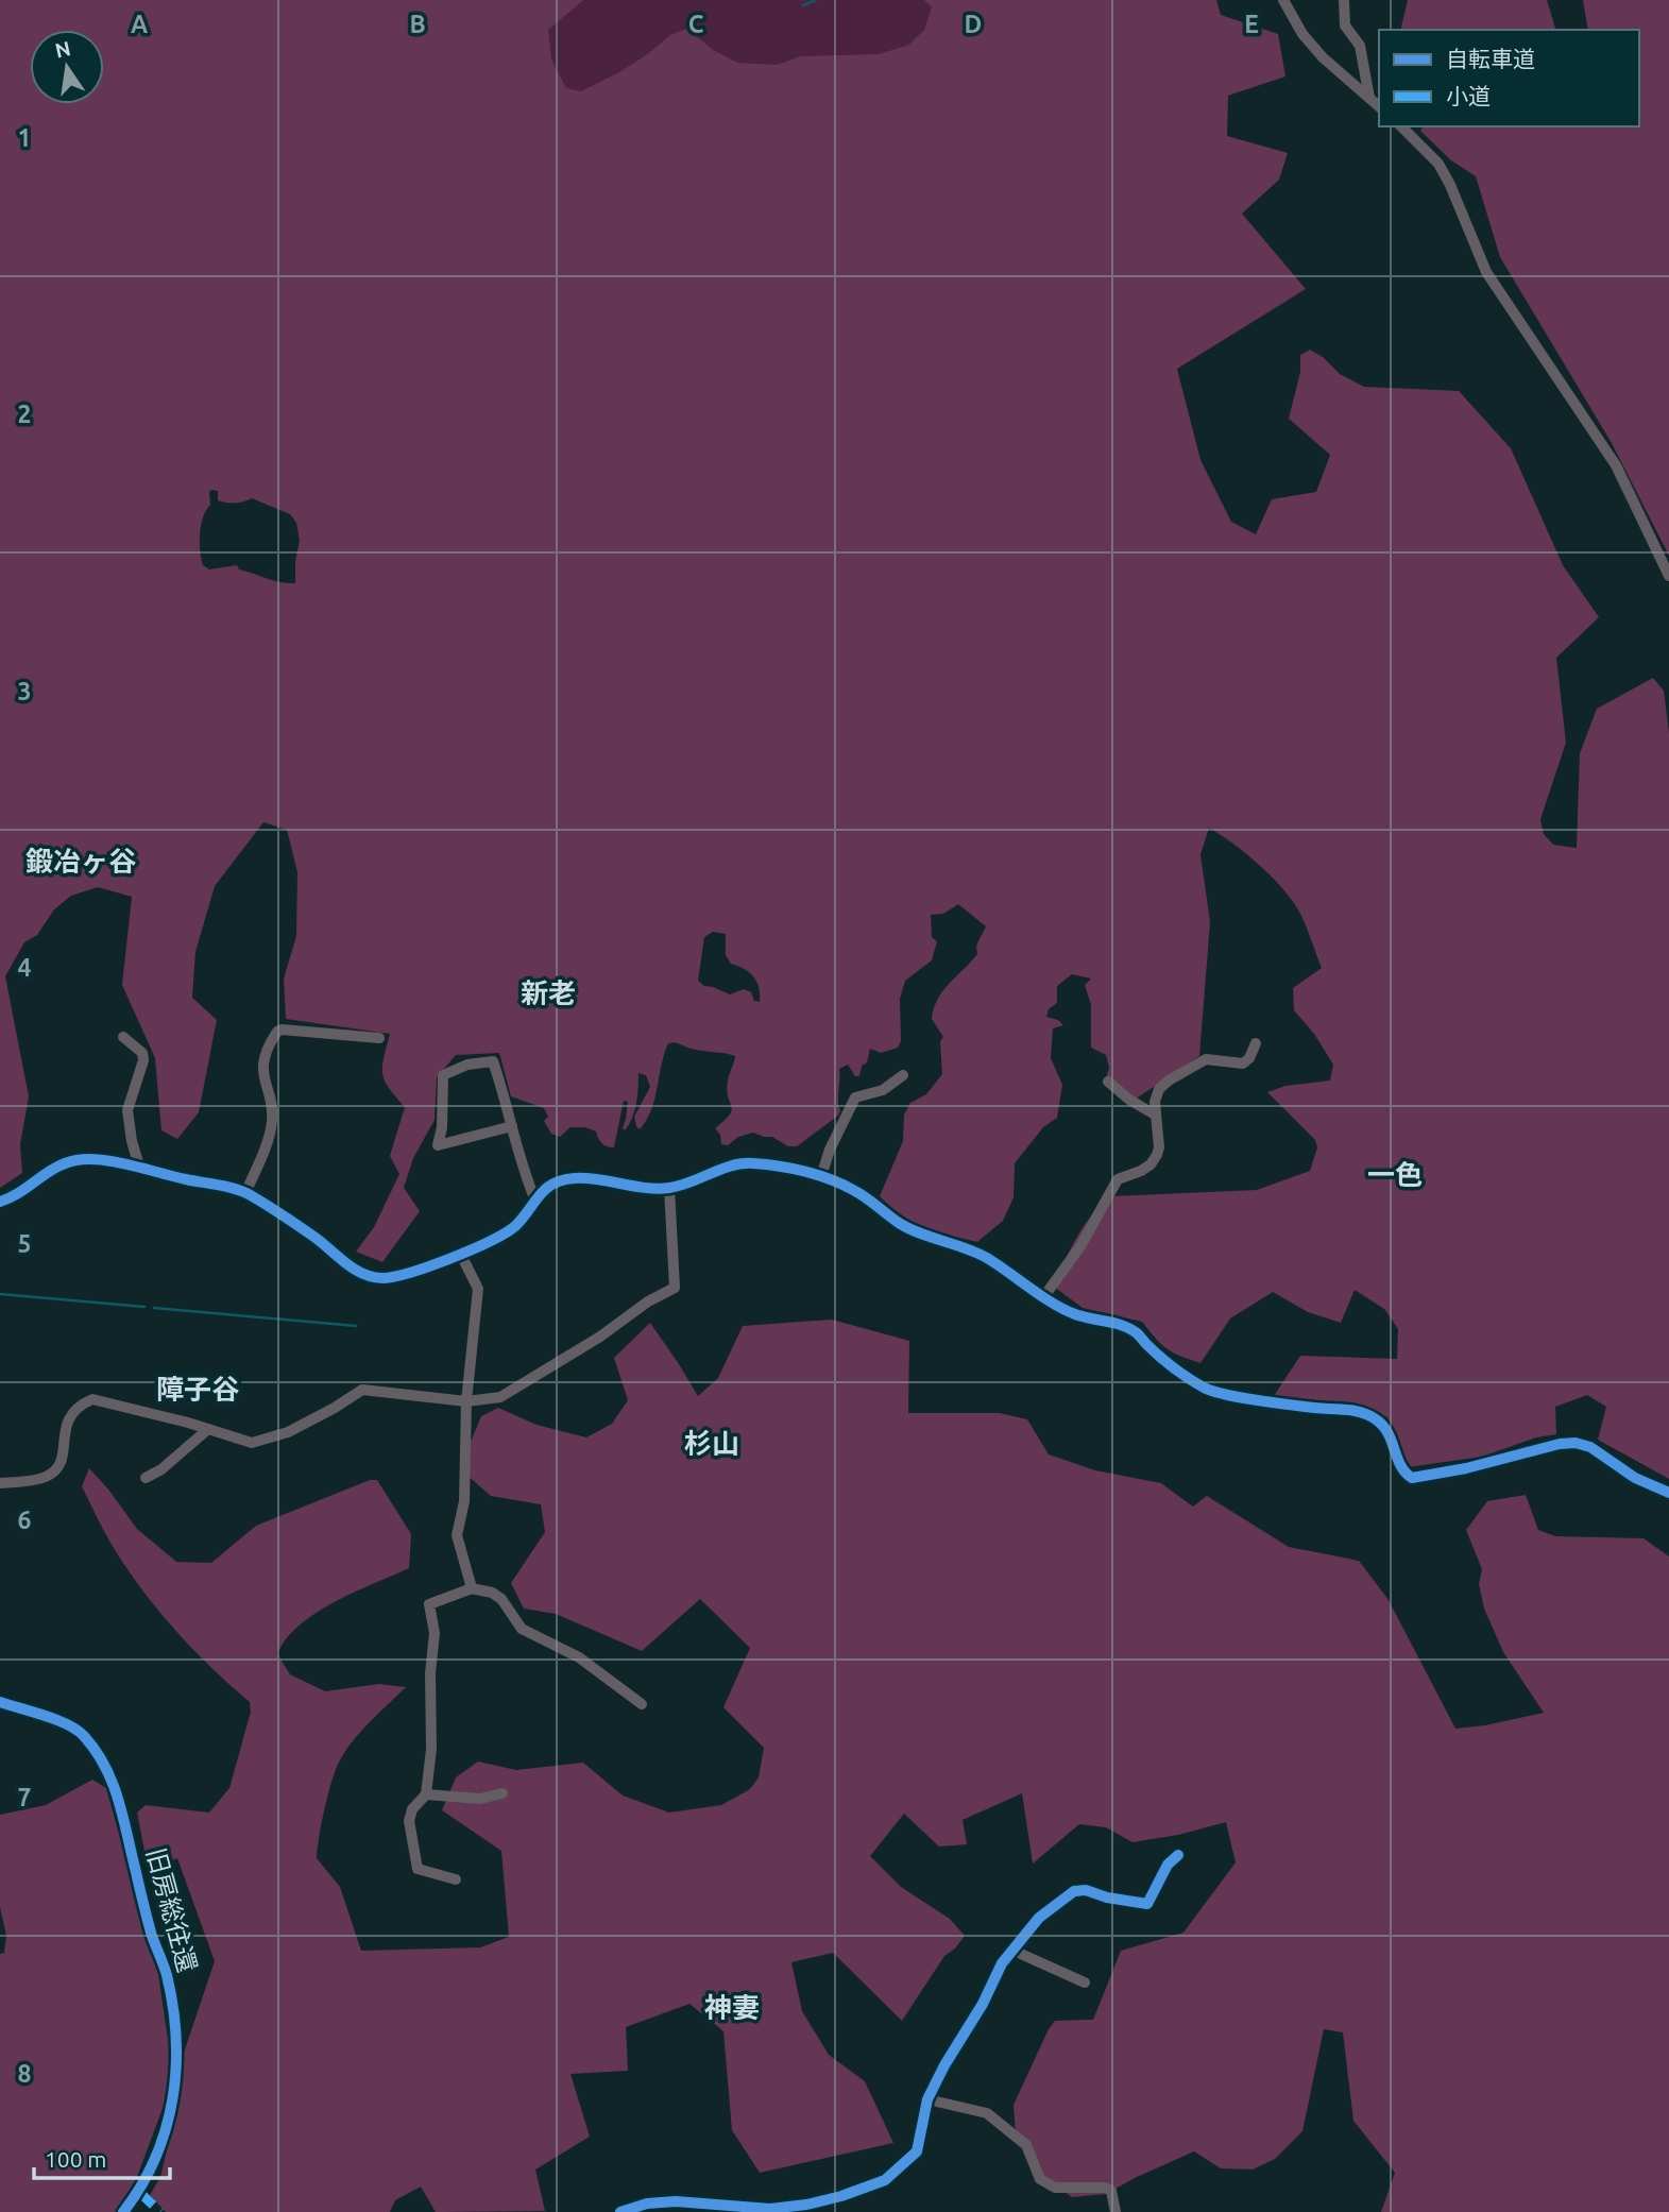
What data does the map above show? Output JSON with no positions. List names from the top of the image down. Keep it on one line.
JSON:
{"streets":{"street":["旧房総往還"]},"districts":["鍛冶ヶ谷","新老","一色","障子谷","杉山","神妻"],"legend":["自転車道","小道"],"scale_bar":"100 m","north":"top","grid":{"columns":["A","B","C","D","E"],"rows":["1","2","3","4","5","6","7","8"]}}
